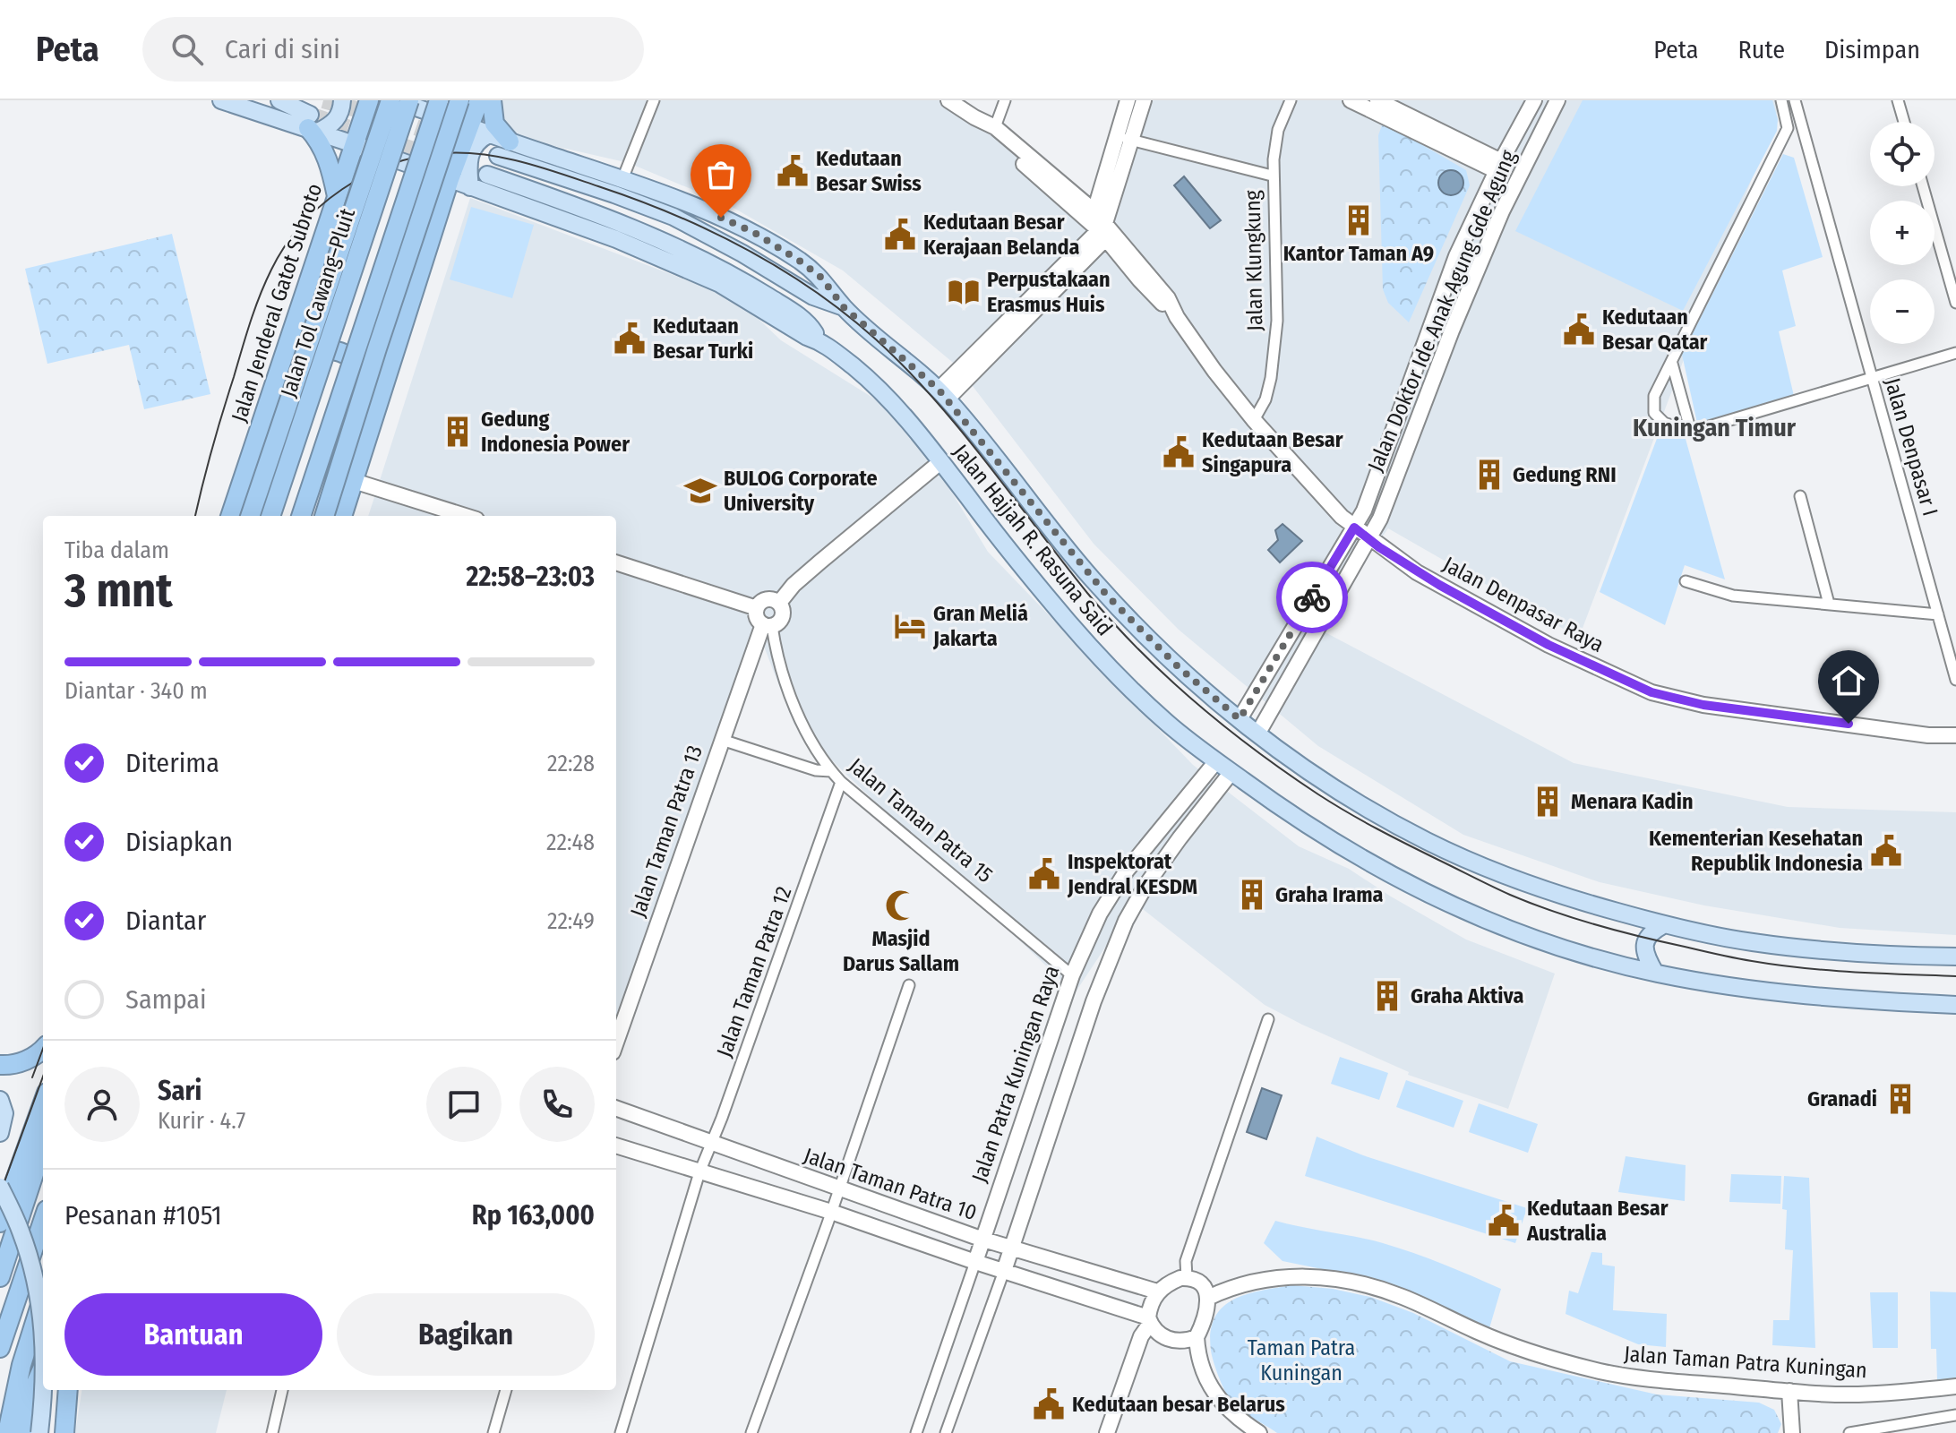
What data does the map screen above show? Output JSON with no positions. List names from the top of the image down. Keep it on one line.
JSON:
{"streets":{"highway":["Jalan Jenderal Gatot Subroto","Jalan Tol Cawang–Pluit"],"main road":["Jalan Hajjah R. Rasuna Said"],"street":["Jalan Klungkung","Jalan Doktor Ide Anak Agung Gde Agung","Jalan Denpasar I","Jalan Denpasar Raya","Jalan Taman Patra 15","Jalan Taman Patra 13","Jalan Taman Patra 12","Jalan Patra Kuningan Raya","Jalan Taman Patra 10","Jalan Taman Patra Kuningan"]},"crossings":[["Jalan Klungkung","Jalan Denpasar Raya"],["Jalan Jenderal Gatot Subroto","Jalan Hajjah R. Rasuna Said"],["Jalan Tol Cawang–Pluit","Jalan Hajjah R. Rasuna Said"],["Jalan Doktor Ide Anak Agung Gde Agung","Jalan Hajjah R. Rasuna Said"],["Jalan Doktor Ide Anak Agung Gde Agung","Jalan Denpasar Raya"],["Jalan Hajjah R. Rasuna Said","Jalan Patra Kuningan Raya"],["Jalan Taman Patra 15","Jalan Taman Patra 13"],["Jalan Taman Patra 15","Jalan Taman Patra 12"],["Jalan Taman Patra 15","Jalan Patra Kuningan Raya"],["Jalan Taman Patra 12","Jalan Taman Patra 10"],["Jalan Patra Kuningan Raya","Jalan Taman Patra 10"],["Jalan Taman Patra 10","Jalan Taman Patra Kuningan"]],"districts":["Kuningan Timur"],"parks":["Taman Patra Kuningan"],"places":{"public building":["Kedutaan Besar Swiss","Kedutaan Besar Kerajaan Belanda","Kedutaan Besar Qatar","Kedutaan Besar Turki","Kedutaan Besar Singapura","Kementerian Kesehatan Republik Indonesia","Inspektorat Jendral KESDM","Kedutaan Besar Australia","Kedutaan besar Belarus"],"building":["Kantor Taman A9","Gedung Indonesia Power","Gedung RNI","Menara Kadin","Graha Irama","Graha Aktiva","Granadi"],"library":["Perpustakaan Erasmus Huis"],"school or university":["BULOG Corporate University"],"hotel":["Gran Meliá Jakarta"],"mosque":["Masjid Darus Sallam"]},"page":{"header":"Peta","search":"Cari di sini","nav":["Peta","Rute","Disimpan"],"map_buttons":["+","−"],"heading":["3 mnt","Tiba dalam","22:58–23:03"],"panel":["Sari","Kurir · 4.7","Pesanan #1051","Rp 163,000"],"bar":"Diantar · 340 m","list":[["Diterima","22:28"],["Disiapkan","22:48"],["Diantar","22:49"],"Sampai"],"buttons":["Bantuan","Bagikan"]}}
